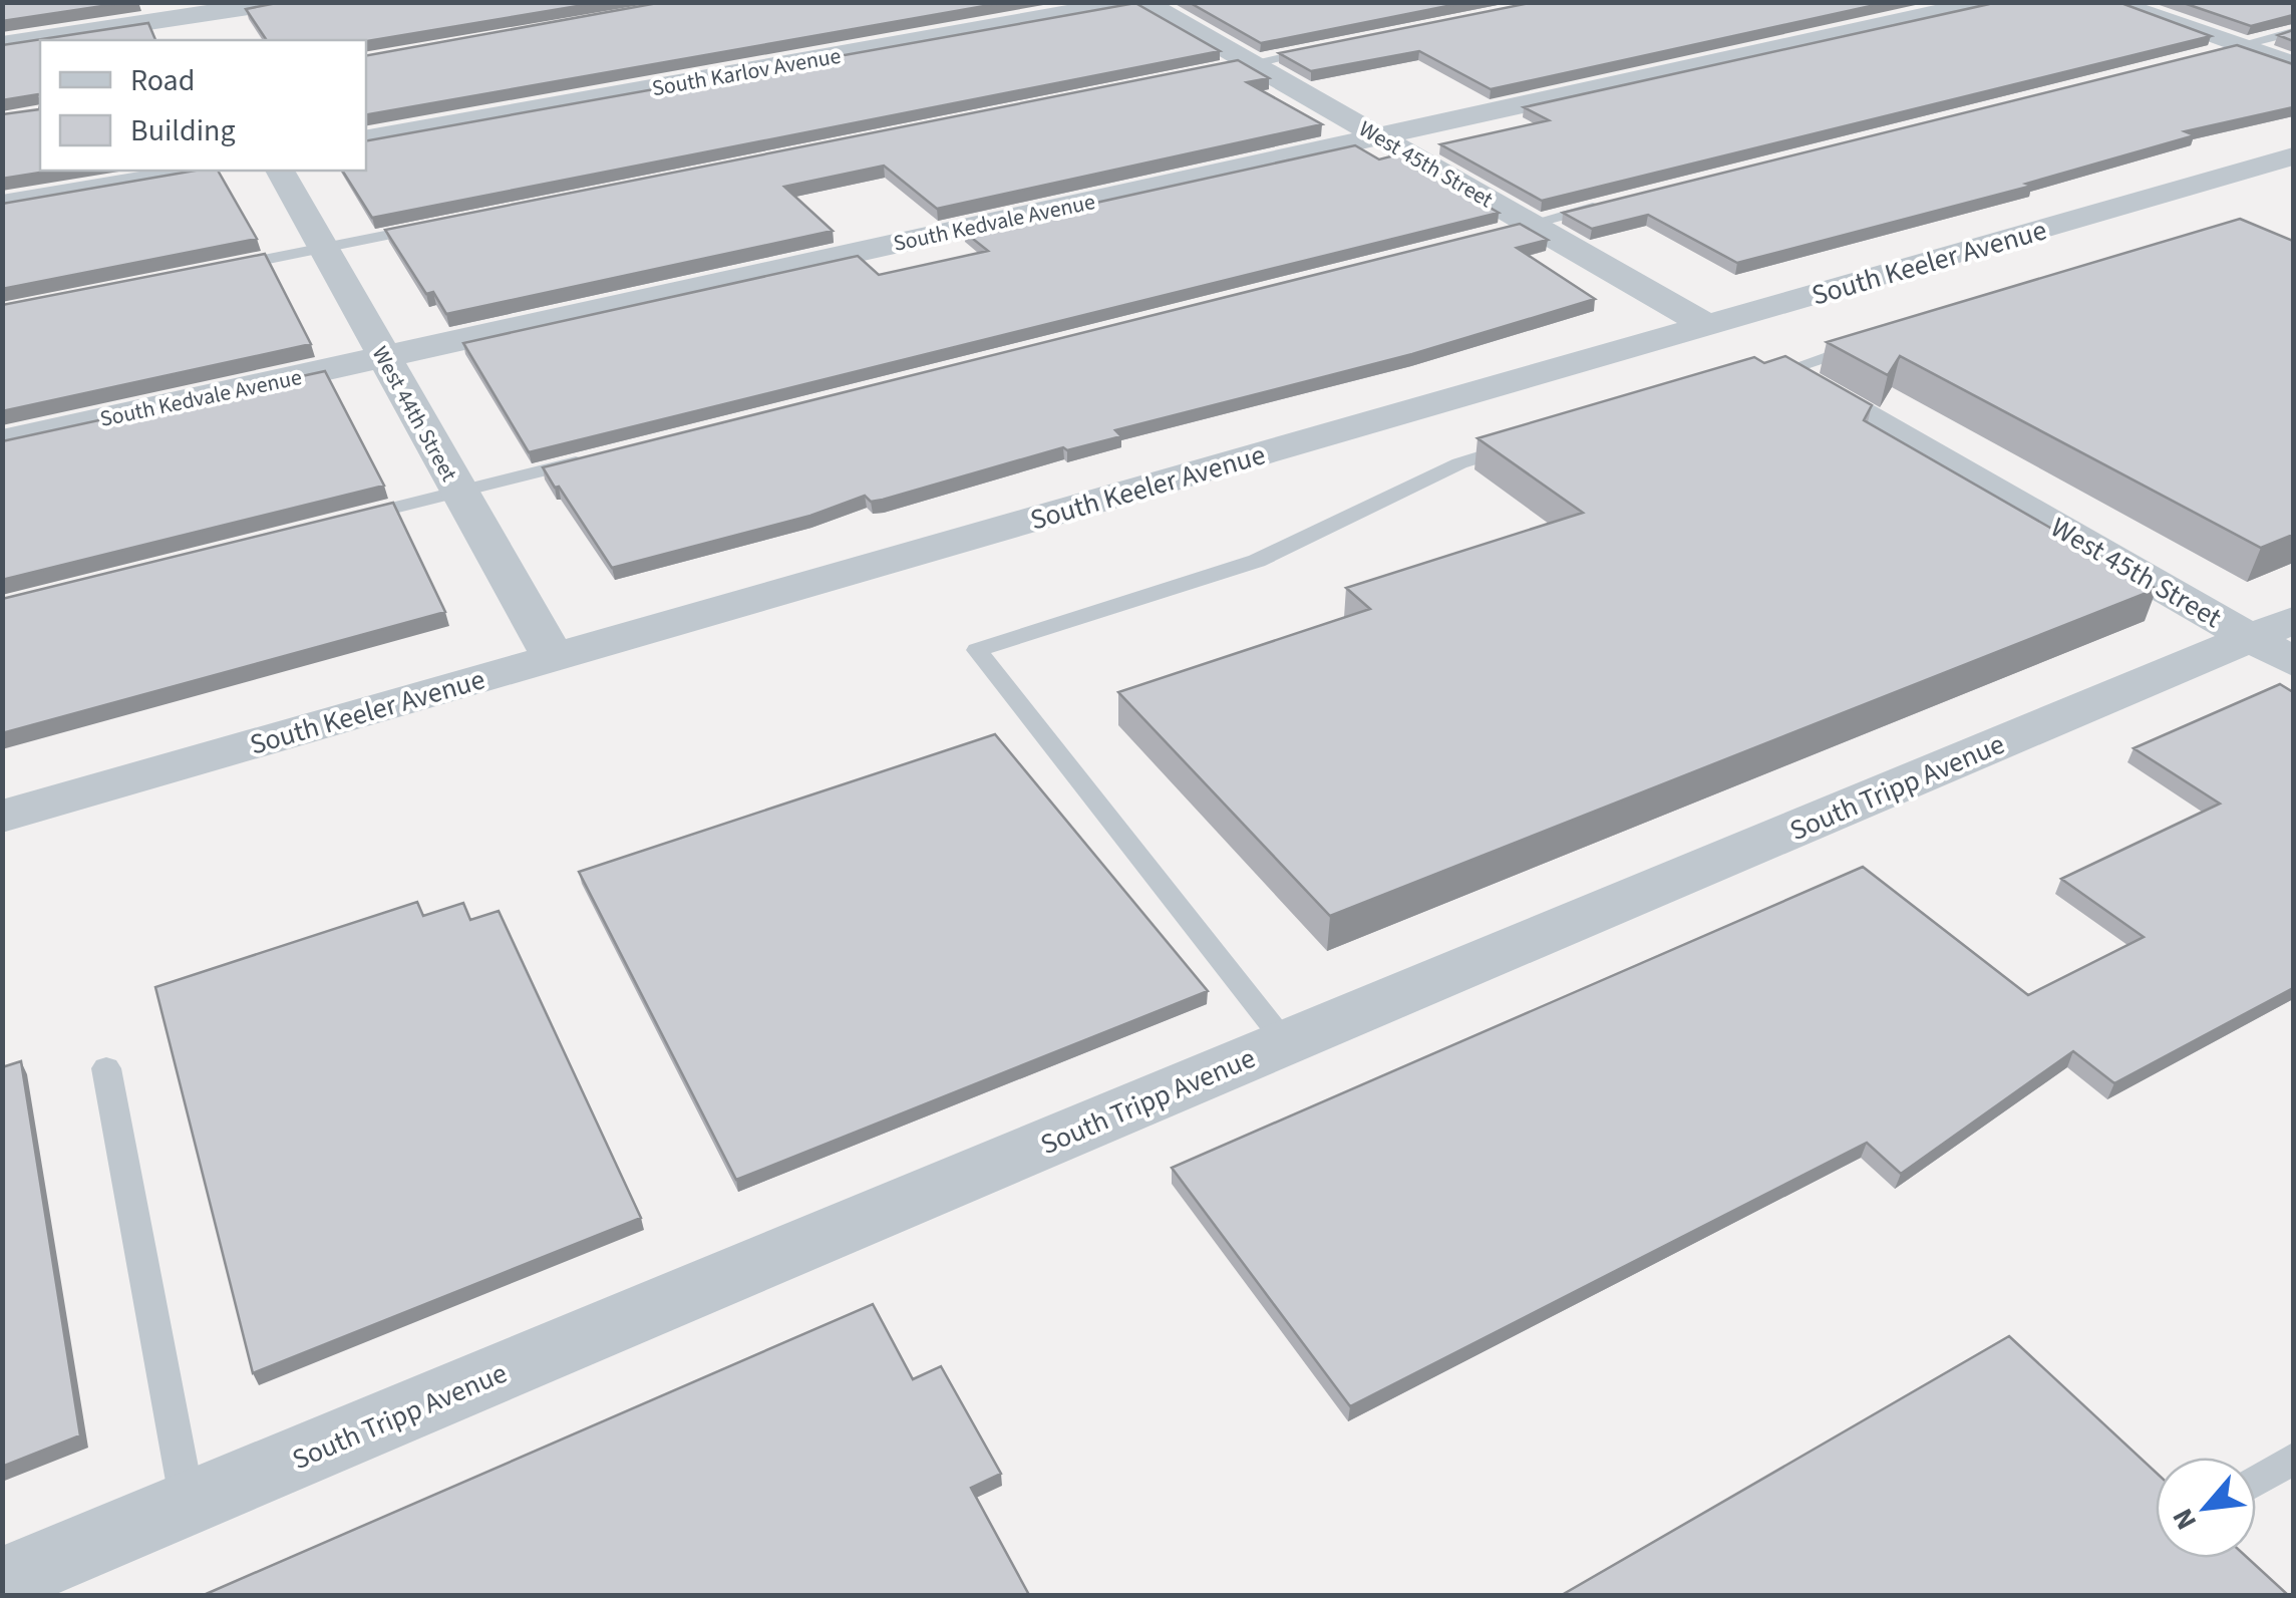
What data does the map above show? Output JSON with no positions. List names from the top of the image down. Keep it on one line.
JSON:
{"streets":{"street":["South Karlov Avenue","West 45th Street","South Kedvale Avenue","South Keeler Avenue","West 44th Street","South Tripp Avenue"]},"crossings":[["West 45th Street","South Kedvale Avenue"],["West 45th Street","South Keeler Avenue"],["West 45th Street","South Tripp Avenue"],["South Kedvale Avenue","West 44th Street"],["South Keeler Avenue","West 44th Street"]],"legend":["Road","Building"],"north":"bottom left"}
